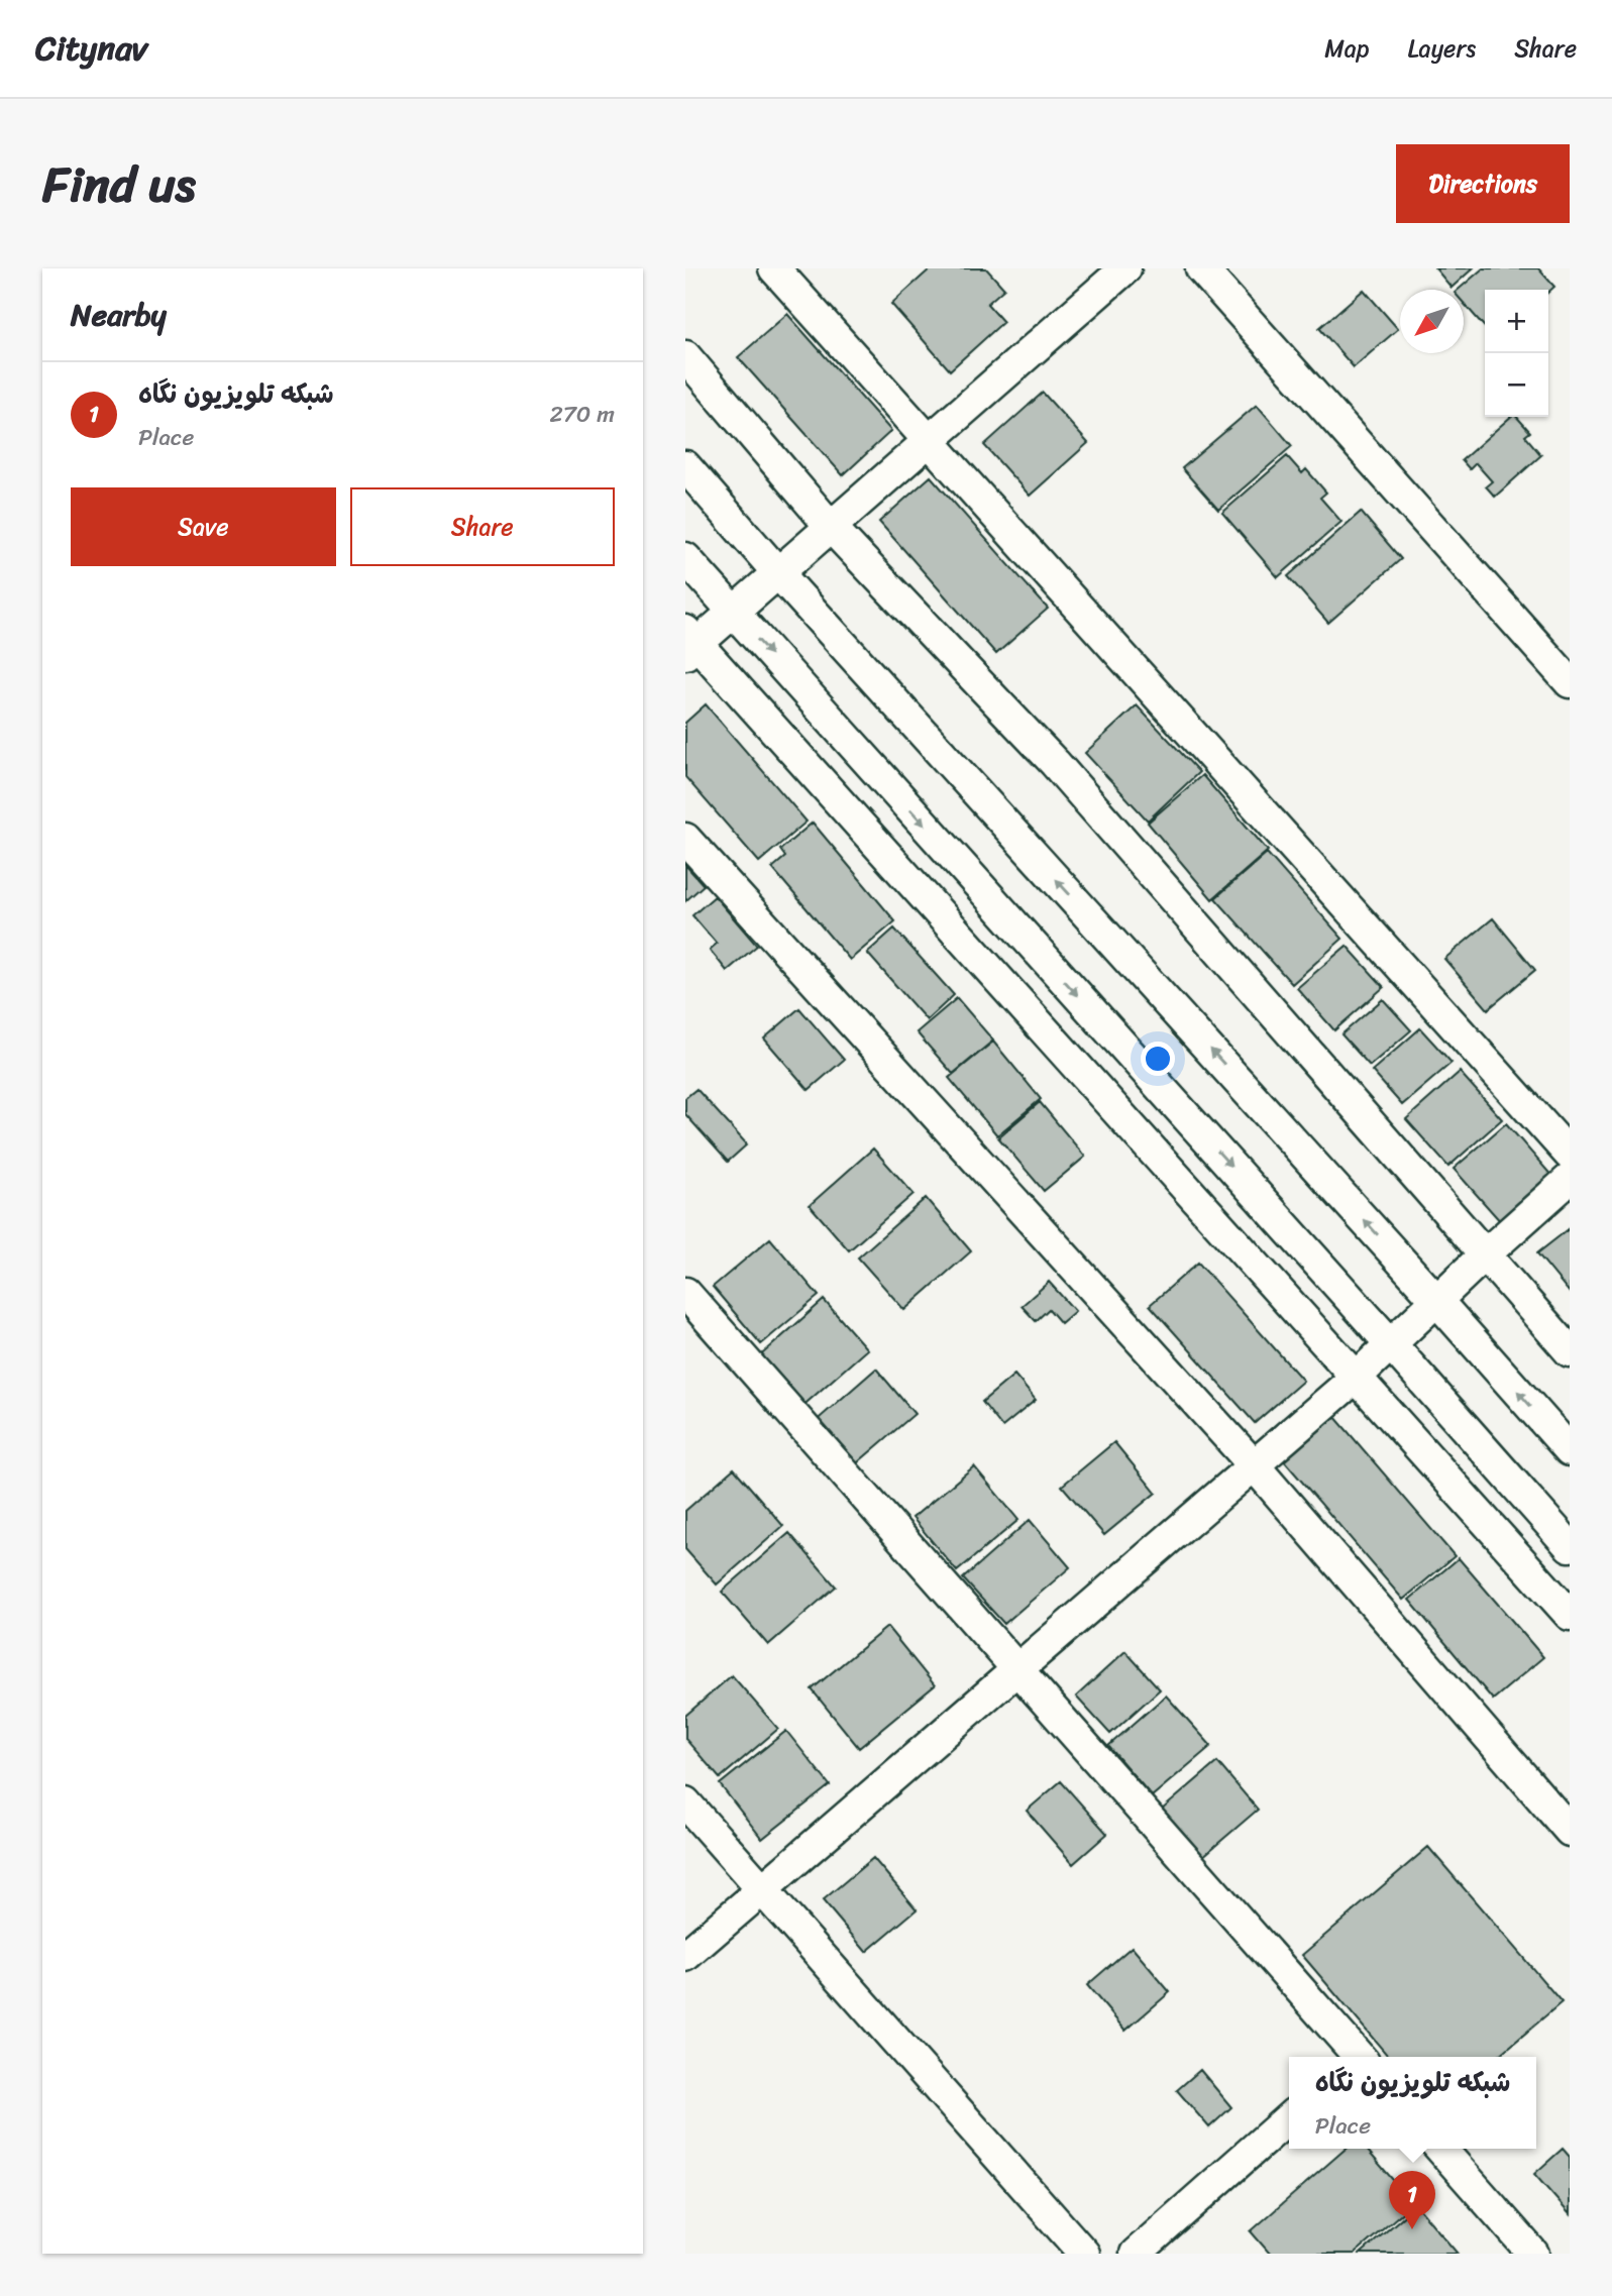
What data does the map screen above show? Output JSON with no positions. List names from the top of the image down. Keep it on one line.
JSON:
{"north":"bottom left","page":{"header":"Citynav","nav":["Map","Layers","Share"],"title":"Find us","buttons":["Directions",["Save","Share"]],"heading":"Nearby","map_buttons":["+","−"],"list":[{"mark":"1","name":"شبکه تلویزیون نگاه","note":"Place","value":"270 m"}],"popup":["شبکه تلویزیون نگاه","Place"],"pins":"1"}}
